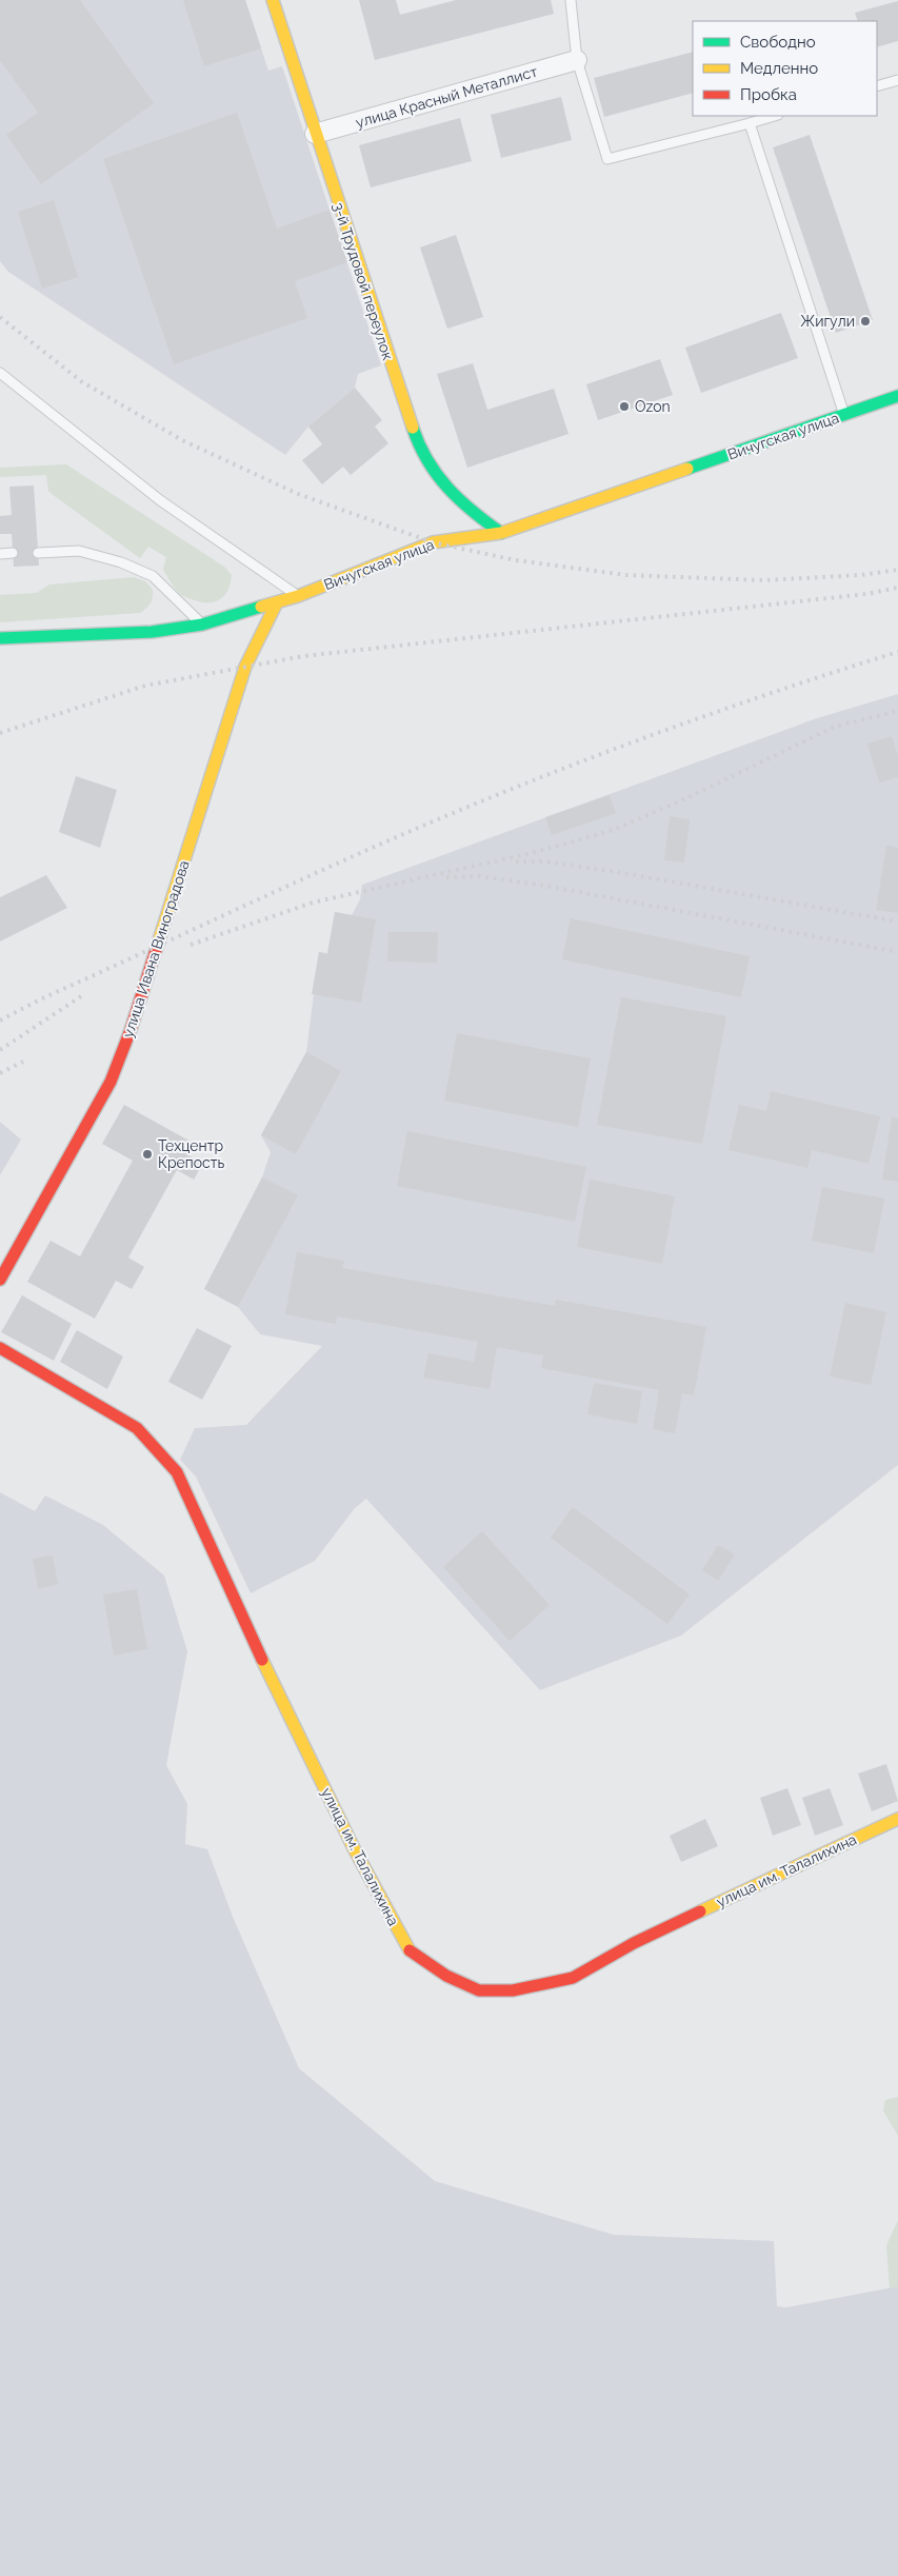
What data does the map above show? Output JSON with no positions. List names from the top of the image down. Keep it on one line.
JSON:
{"streets":{"street":["улица Красный Металлист","3-й Трудовой переулок","Вичугская улица","улица Ивана Виноградова","улица им. Талалихина"]},"crossings":[["улица Красный Металлист","3-й Трудовой переулок"],["3-й Трудовой переулок","Вичугская улица"],["Вичугская улица","улица Ивана Виноградова"]],"places":["Жигули","Ozon","Техцентр Крепость"],"legend":["Свободно","Медленно","Пробка"]}
